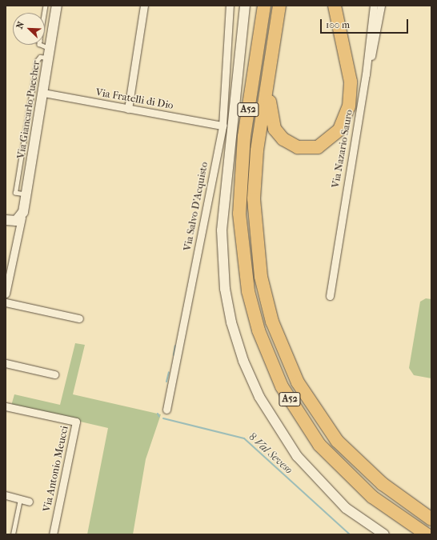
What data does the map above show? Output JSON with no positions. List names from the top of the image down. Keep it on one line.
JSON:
{"streets":{"highway":["A52"],"main road":["Via Giancarlo Puecher"],"street":["Via Fratelli di Dio","Via Nazario Sauro","Via Salvo D'Acquisto","Via Antonio Meucci"]},"crossings":[["Via Fratelli di Dio","Via Giancarlo Puecher"],["Via Fratelli di Dio","Via Salvo D'Acquisto"]],"water":["8 Val Seveso"],"scale_bar":"100 m","north":"top left"}
